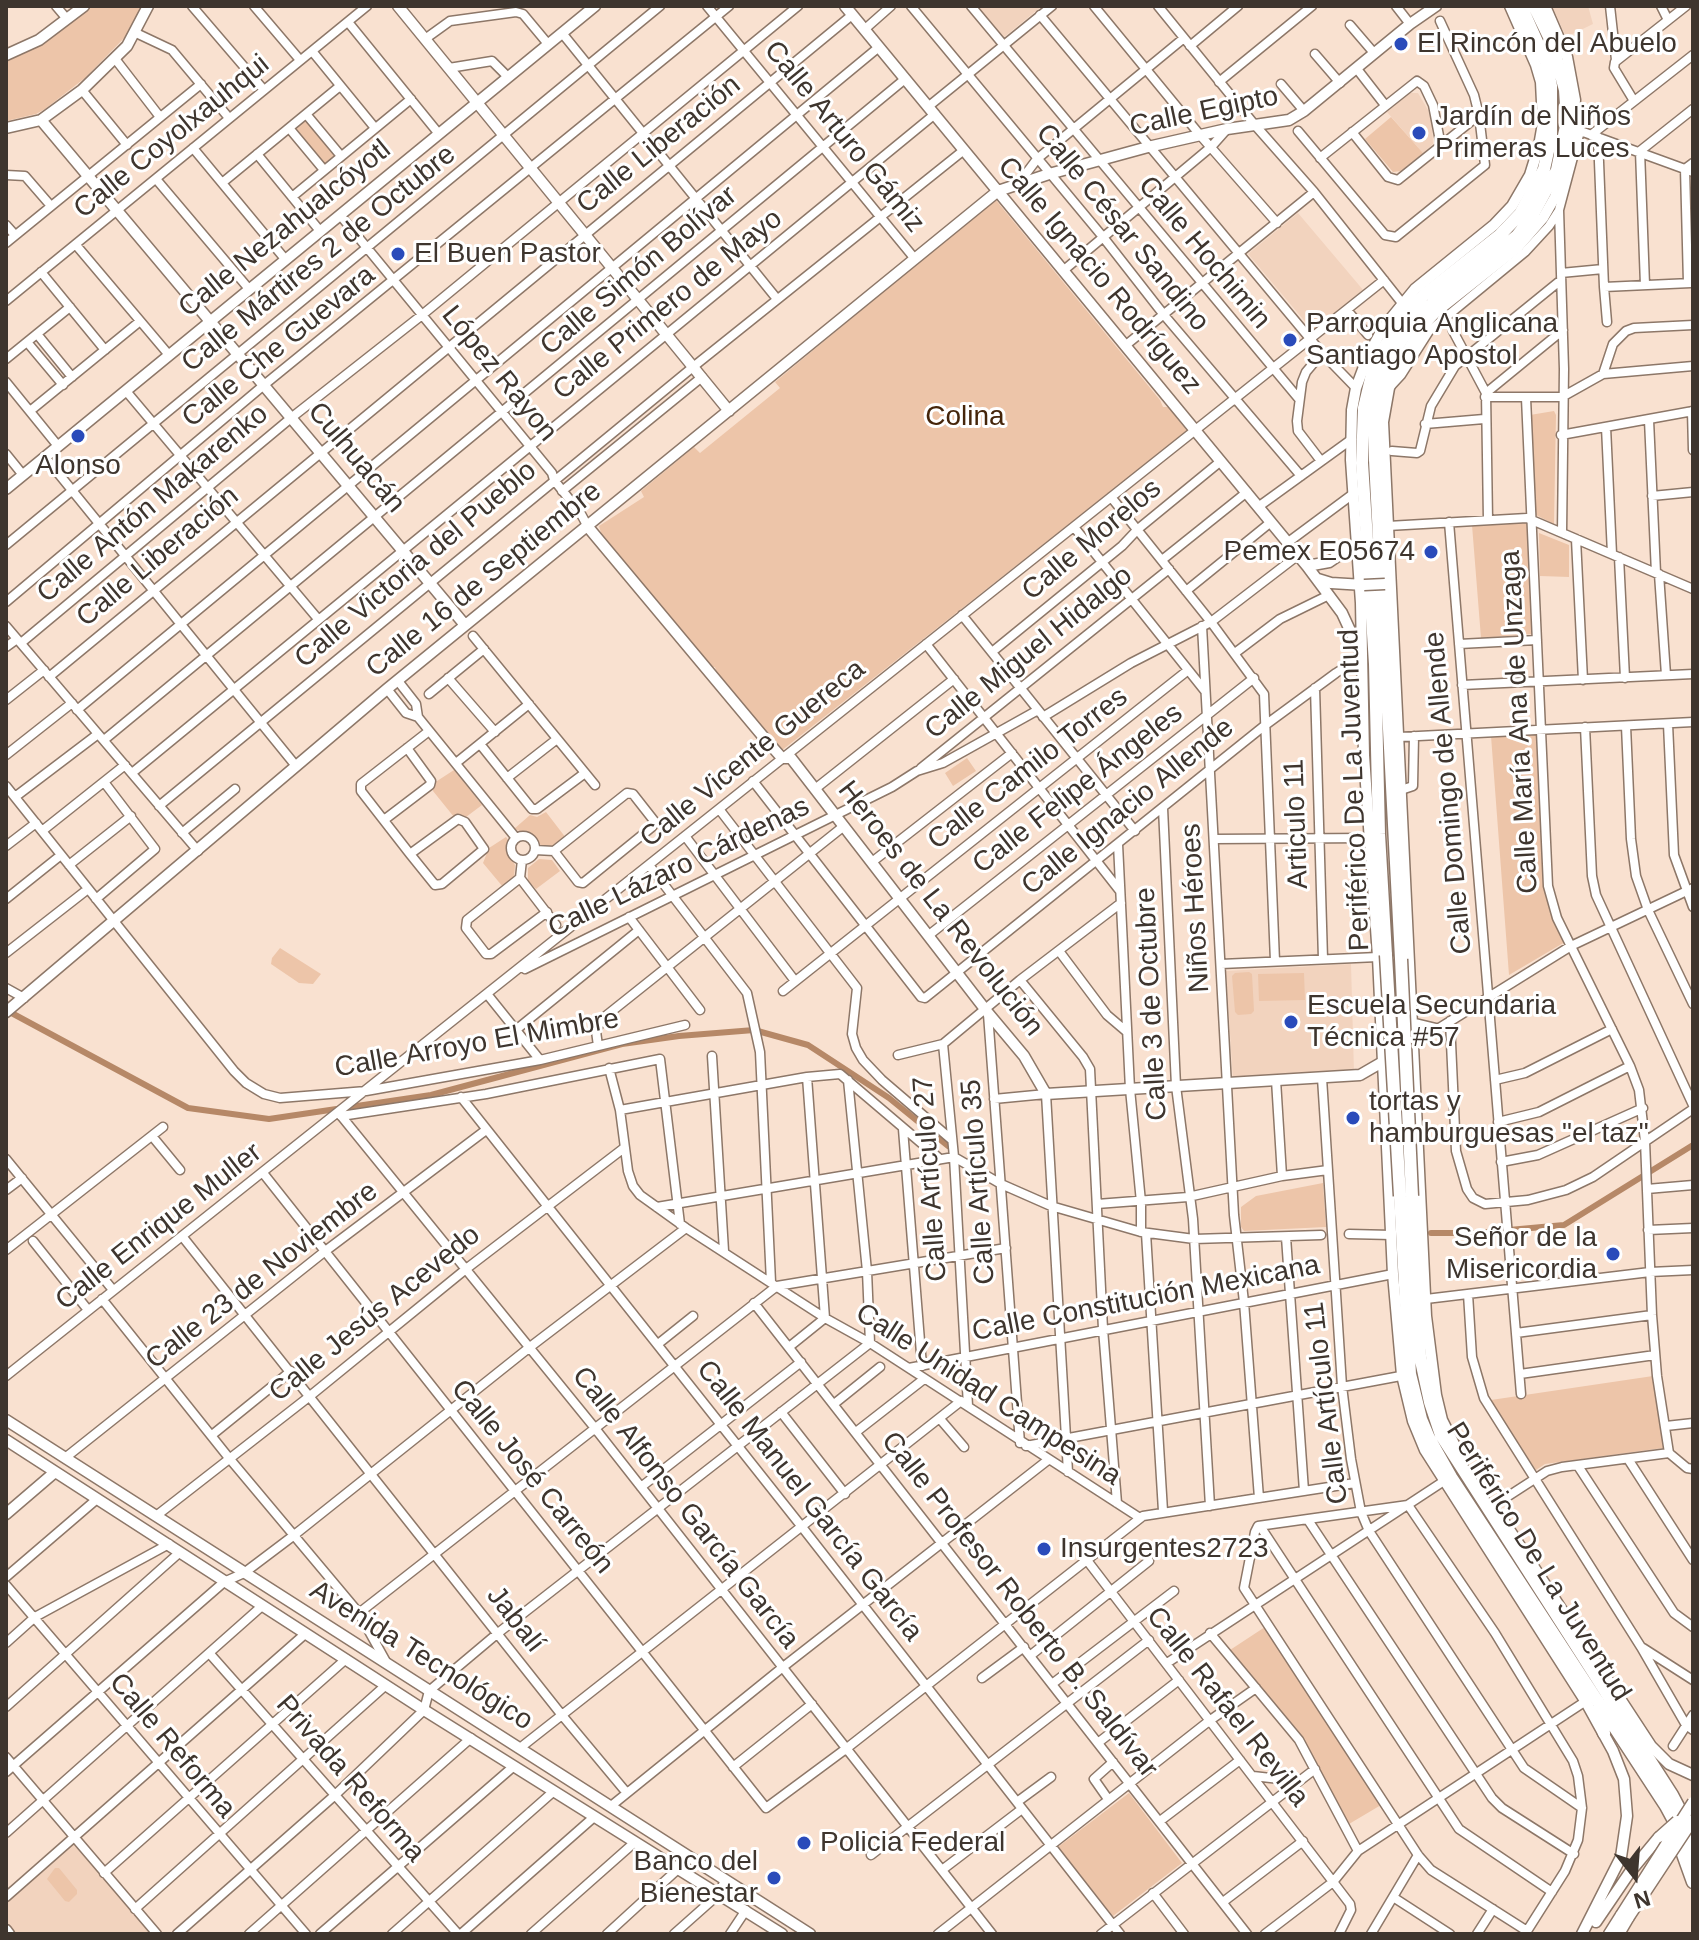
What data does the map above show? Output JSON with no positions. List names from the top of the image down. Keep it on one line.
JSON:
{"streets":{"highway":["Periférico De La Juventud"],"main road":["Calle Egipto","Calle Nezahualcóyotl","Calle Ignacio Rodríguez","Culhuacán","Calle 16 de Septiembre","Heroes de La Revolución","Avenida Tecnológico"],"street":["Calle Coyolxauhqui","Calle Arturo Gámiz","Calle Liberación","Calle César Sandino","Calle Hochimin","Calle Mártires 2 de Octubre","Calle Simón Bolívar","Calle Primero de Mayo","Calle Che Guevara","López Rayon","Calle Antón Makarenko","Calle Morelos","Calle Victoria del Pueblo","Calle Miguel Hidalgo","Calle María Ana de Unzaga","Calle Vicente Guereca","Calle Camilo Torres","Calle Felipe Ángeles","Calle Domingo de Allende","Calle Ignacio Allende","Articulo 11","Calle Lázaro Cárdenas","Niños Héroes","Calle 3 de Octubre","Calle Arroyo El Mimbre","Calle Artículo 27","Calle Artículo 35","Calle Enrique Muller","Calle 23 de Noviembre","Calle Constitución Mexicana","Calle Jesús Acevedo","Calle Unidad Campesina","Calle Artículo 11","Calle José Carreón","Calle Manuel García García","Calle Alfonso García García","Calle Profesor Roberto B. Saldívar","Jabalí","Calle Rafael Revilla","Calle Reforma","Privada Reforma"]},"crossings":[["Calle Egipto","Calle César Sandino"],["Calle Egipto","Calle Hochimin"],["Calle Egipto","Calle Ignacio Rodríguez"],["Calle Egipto","Calle 16 de Septiembre"],["Calle Coyolxauhqui","Culhuacán"],["Calle Arturo Gámiz","Calle Liberación"],["Calle Arturo Gámiz","Calle Simón Bolívar"],["Calle Arturo Gámiz","Calle Primero de Mayo"],["Calle Arturo Gámiz","Calle Che Guevara"],["Calle Arturo Gámiz","Calle Antón Makarenko"],["Calle Arturo Gámiz","Calle Victoria del Pueblo"],["Calle Arturo Gámiz","Calle 16 de Septiembre"],["Calle Liberación","Calle Ignacio Rodríguez"],["Calle Liberación","López Rayon"],["Calle Liberación","Culhuacán"],["Calle César Sandino","Calle Primero de Mayo"],["Calle Nezahualcóyotl","López Rayon"],["Calle Nezahualcóyotl","Culhuacán"],["Calle Hochimin","Calle Primero de Mayo"],["Calle Mártires 2 de Octubre","López Rayon"],["Calle Mártires 2 de Octubre","Culhuacán"],["Calle Simón Bolívar","Calle Ignacio Rodríguez"],["Calle Simón Bolívar","López Rayon"],["Calle Simón Bolívar","Culhuacán"],["Calle Ignacio Rodríguez","Calle Primero de Mayo"],["Calle Ignacio Rodríguez","Calle Morelos"],["Calle Ignacio Rodríguez","Calle Victoria del Pueblo"],["Calle Ignacio Rodríguez","Calle 16 de Septiembre"],["Calle Ignacio Rodríguez","Calle Miguel Hidalgo"],["Calle Ignacio Rodríguez","Calle Vicente Guereca"],["Calle Ignacio Rodríguez","Calle Ignacio Allende"],["Calle Ignacio Rodríguez","Calle Lázaro Cárdenas"],["Calle Primero de Mayo","López Rayon"],["Calle Primero de Mayo","Culhuacán"],["Calle Che Guevara","López Rayon"],["Calle Che Guevara","Culhuacán"],["López Rayon","Calle Antón Makarenko"],["López Rayon","Calle Victoria del Pueblo"],["López Rayon","Calle 16 de Septiembre"],["Culhuacán","Calle Antón Makarenko"],["Culhuacán","Calle Victoria del Pueblo"],["Culhuacán","Calle 16 de Septiembre"],["Calle 16 de Septiembre","Calle Arroyo El Mimbre"],["Calle Miguel Hidalgo","Calle Lázaro Cárdenas"],["Calle Vicente Guereca","Calle Lázaro Cárdenas"],["Calle Vicente Guereca","Heroes de La Revolución"],["Calle Vicente Guereca","Calle Arroyo El Mimbre"],["Calle Vicente Guereca","Calle Enrique Muller"],["Calle Vicente Guereca","Calle Alfonso García García"],["Calle Camilo Torres","Calle Ignacio Allende"],["Calle Camilo Torres","Heroes de La Revolución"],["Calle Felipe Ángeles","Niños Héroes"],["Calle Felipe Ángeles","Heroes de La Revolución"],["Calle Ignacio Allende","Articulo 11"],["Calle Ignacio Allende","Niños Héroes"],["Calle Ignacio Allende","Heroes de La Revolución"],["Calle Ignacio Allende","Calle 3 de Octubre"],["Calle Lázaro Cárdenas","Niños Héroes"],["Calle Lázaro Cárdenas","Heroes de La Revolución"],["Niños Héroes","Calle Constitución Mexicana"],["Niños Héroes","Calle Unidad Campesina"],["Heroes de La Revolución","Calle Artículo 35"],["Calle Artículo 27","Calle Constitución Mexicana"],["Calle Artículo 27","Calle Unidad Campesina"],["Calle Artículo 35","Calle Constitución Mexicana"],["Calle Artículo 35","Calle Unidad Campesina"],["Calle Enrique Muller","Calle José Carreón"],["Calle Enrique Muller","Calle Alfonso García García"],["Calle Enrique Muller","Jabalí"],["Calle 23 de Noviembre","Calle José Carreón"],["Calle 23 de Noviembre","Calle Manuel García García"],["Calle 23 de Noviembre","Calle Alfonso García García"],["Calle 23 de Noviembre","Jabalí"],["Calle 23 de Noviembre","Avenida Tecnológico"],["Calle Constitución Mexicana","Calle Unidad Campesina"],["Calle Constitución Mexicana","Calle Artículo 11"],["Calle Jesús Acevedo","Calle Unidad Campesina"],["Calle Jesús Acevedo","Calle José Carreón"],["Calle Jesús Acevedo","Calle Manuel García García"],["Calle Jesús Acevedo","Calle Alfonso García García"],["Calle Jesús Acevedo","Jabalí"],["Calle Jesús Acevedo","Avenida Tecnológico"],["Calle Unidad Campesina","Calle Artículo 11"],["Calle José Carreón","Calle Alfonso García García"]],"parks":["Colina"],"places":["El Rincón del Abuelo","Jardín de Niños Primeras Luces","El Buen Pastor","Parroquia Anglicana Santiago Apostol","Alonso","Pemex E05674","Escuela Secundaria Técnica #57","tortas y hamburguesas \"el taz\"","Señor de la Misericordia","Insurgentes2723","Policia Federal","Banco del Bienestar"],"north":"bottom"}
